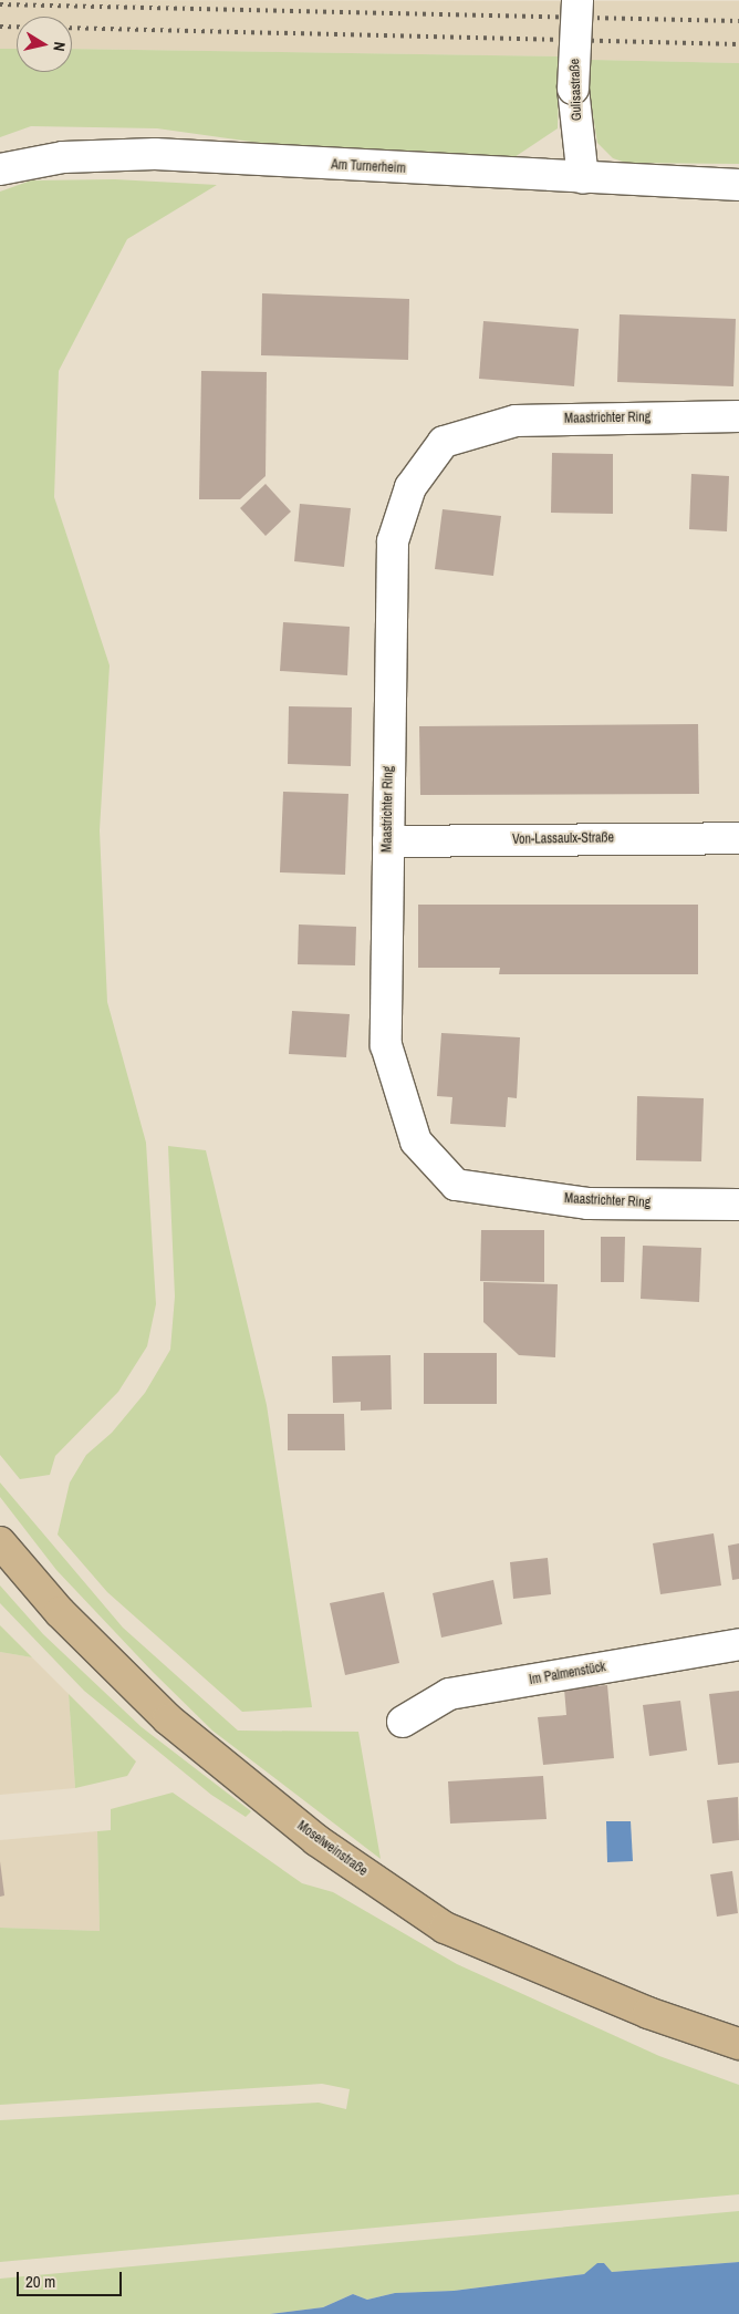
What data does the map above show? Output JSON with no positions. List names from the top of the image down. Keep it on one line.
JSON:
{"streets":{"main road":["Moselweinstraße"],"street":["Gulisastraße","Am Turnerheim","Maastrichter Ring","Von-Lassaulx-Straße","Im Palmenstück"]},"crossings":[["Gulisastraße","Am Turnerheim"],["Maastrichter Ring","Von-Lassaulx-Straße"]],"scale_bar":"20 m","north":"right"}
